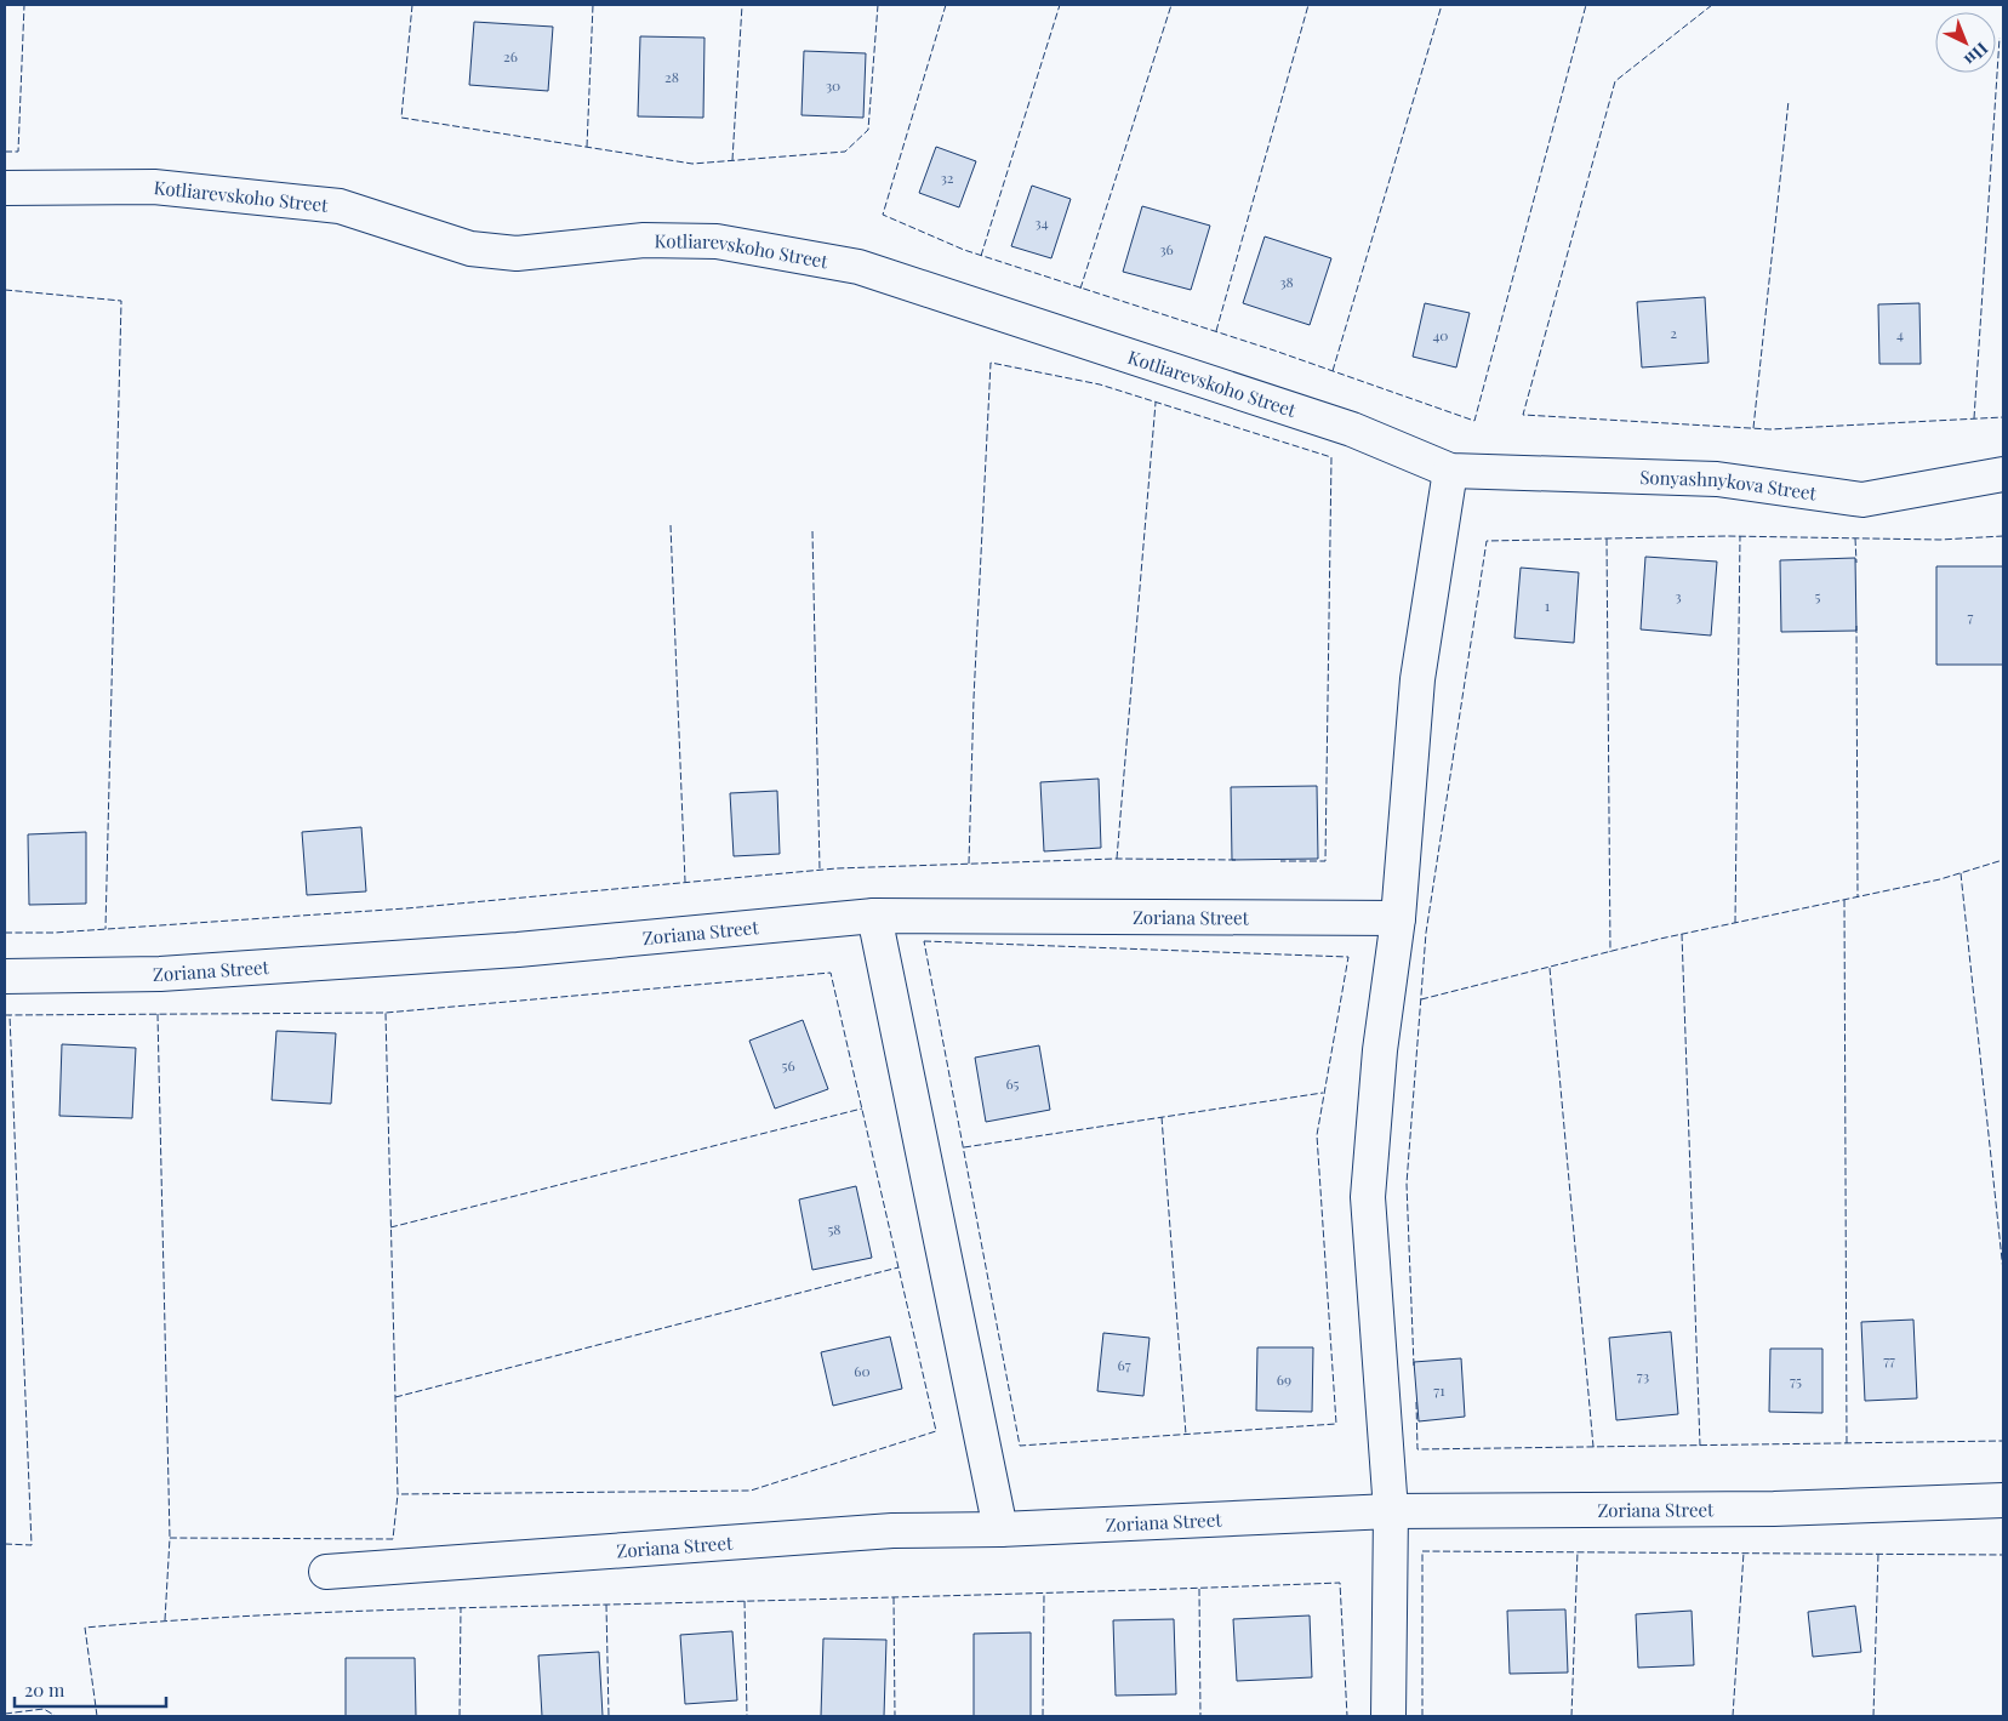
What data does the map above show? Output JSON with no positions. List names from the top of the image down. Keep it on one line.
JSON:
{"streets":{"street":["Kotliarevskoho Street","Sonyashnykova Street","Zoriana Street"]},"crossings":[["Kotliarevskoho Street","Sonyashnykova Street"]],"house_numbers":["26","28","30","32","34","36","38","2","4","40","3","5","1","7","56","65","58","77","67","60","73","69","75","71"],"scale_bar":"20 m","north":"bottom right"}
